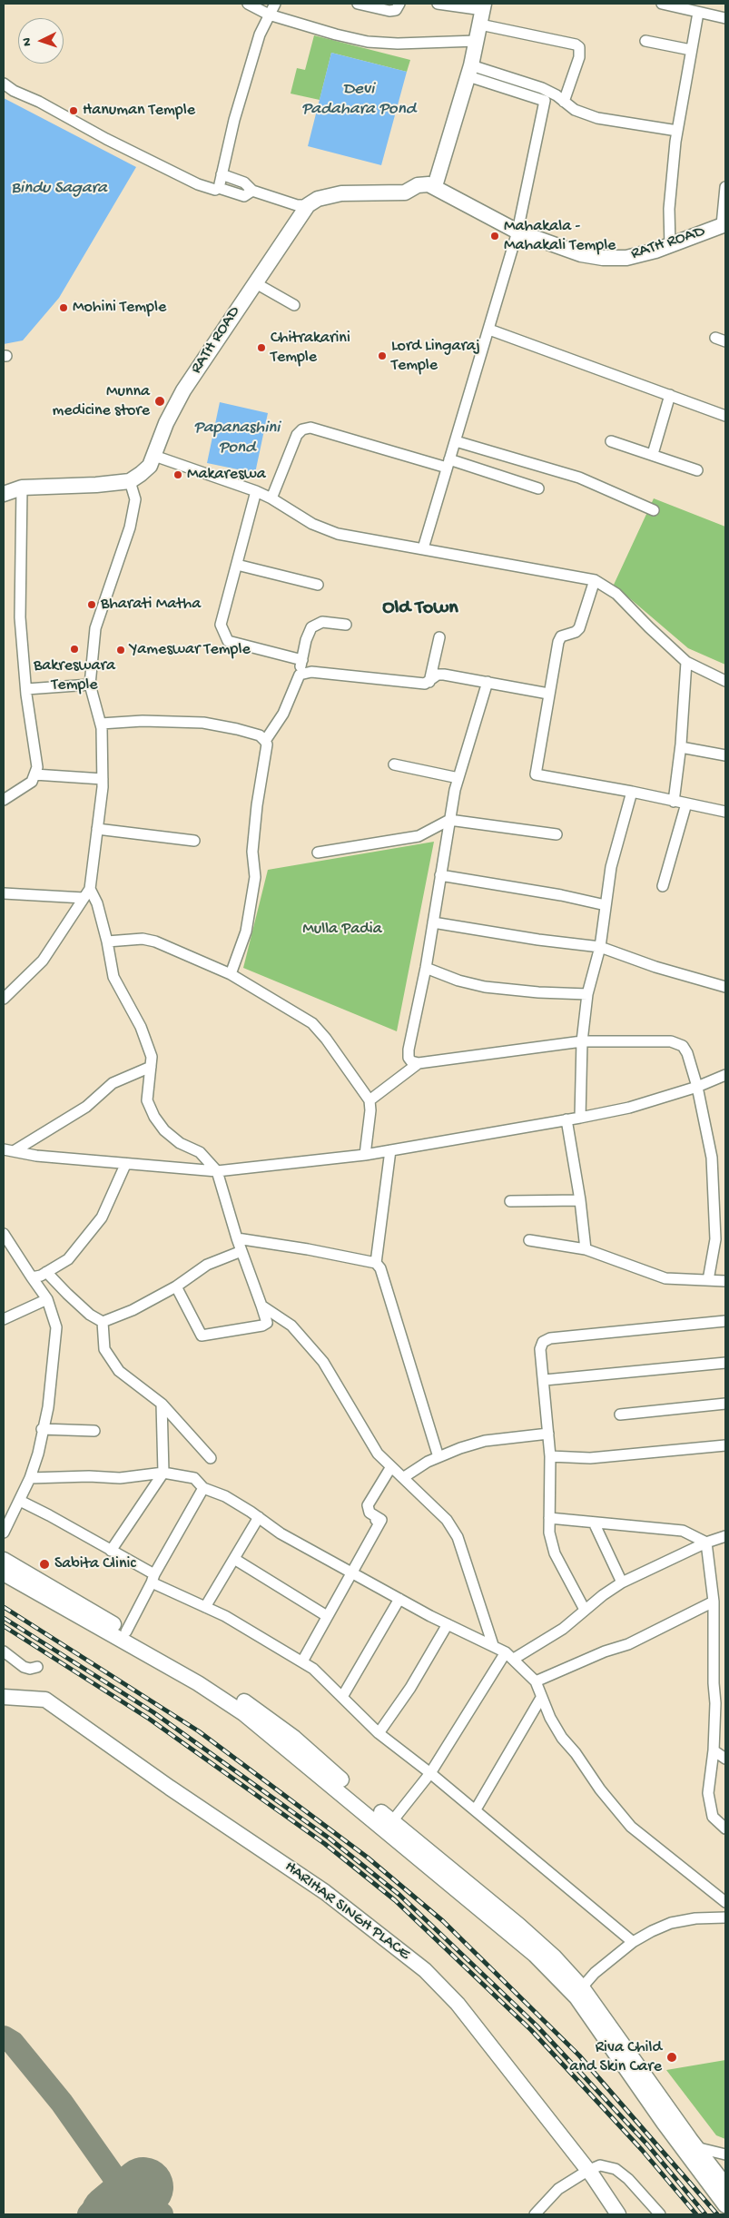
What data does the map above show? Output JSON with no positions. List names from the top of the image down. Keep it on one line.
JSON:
{"streets":{"street":["RATH ROAD","HARIHAR SINGH PLACE"]},"districts":["Old Town"],"water":["Devi Padahara Pond","Bindu Sagara","Papanashini Pond"],"parks":["Mulla Padia"],"places":["Hanuman Temple","Mahakala - Mahakali Temple","Mohini Temple","Chitrakarini Temple","Lord Lingaraj Temple","Munna medicine store","Makareswa","Bharati Matha","Bakreswara Temple","Yameswar Temple","Sabita Clinic","Riva Child and Skin Care"],"north":"left"}
